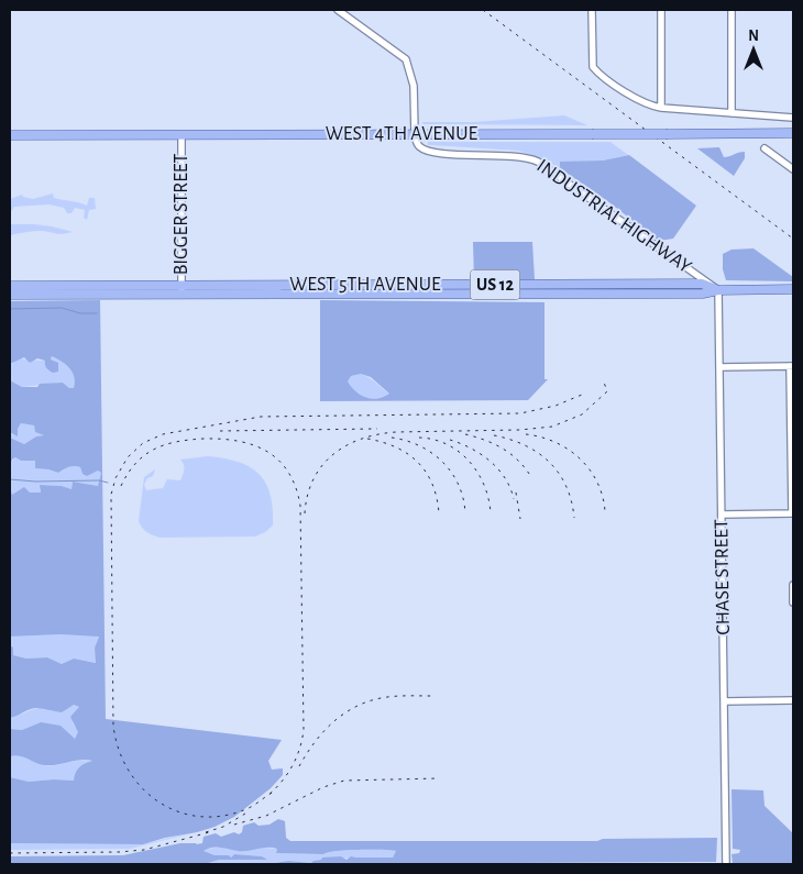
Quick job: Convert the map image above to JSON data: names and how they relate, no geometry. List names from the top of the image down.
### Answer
{
  "streets": {
    "main road": ["WEST 4TH AVENUE", "WEST 5TH AVENUE", "US 12"],
    "street": ["BIGGER STREET", "INDUSTRIAL HIGHWAY", "CHASE STREET"]
  },
  "crossings": [
    ["WEST 4TH AVENUE", "BIGGER STREET"],
    ["WEST 4TH AVENUE", "INDUSTRIAL HIGHWAY"],
    ["BIGGER STREET", "WEST 5TH AVENUE"],
    ["INDUSTRIAL HIGHWAY", "WEST 5TH AVENUE"],
    ["INDUSTRIAL HIGHWAY", "CHASE STREET"],
    ["WEST 5TH AVENUE", "CHASE STREET"]
  ],
  "north": "top"
}
